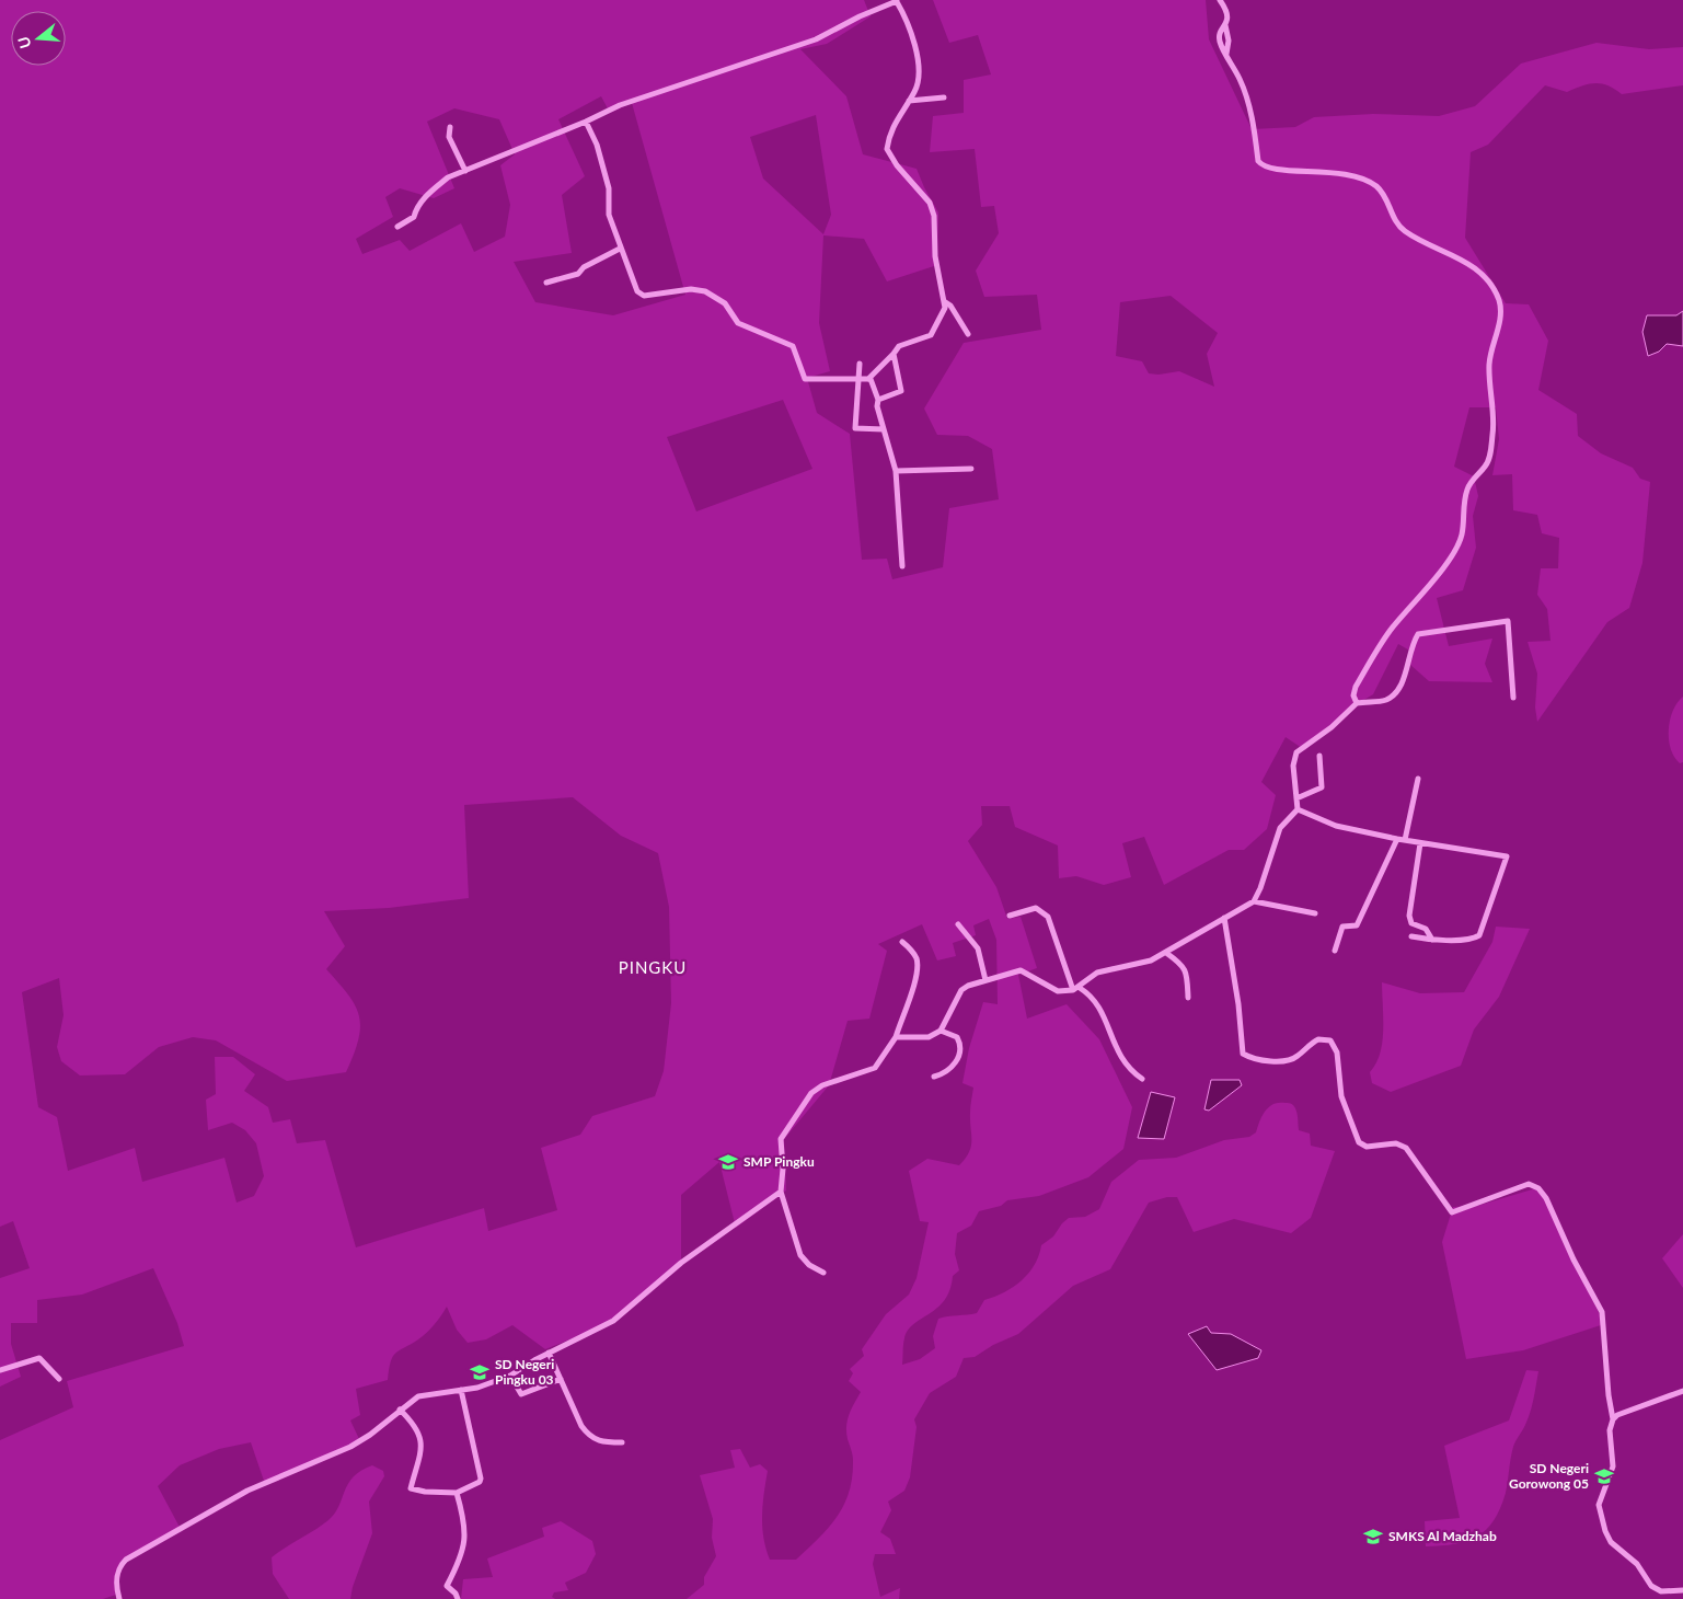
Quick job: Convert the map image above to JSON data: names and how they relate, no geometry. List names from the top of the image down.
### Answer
{
  "districts": ["PINGKU"],
  "places": {
    "school or university": [
      "SMP Pingku",
      "SD Negeri Pingku 03",
      "SD Negeri Gorowong 05",
      "SMKS Al Madzhab"
    ]
  },
  "north": "left"
}
